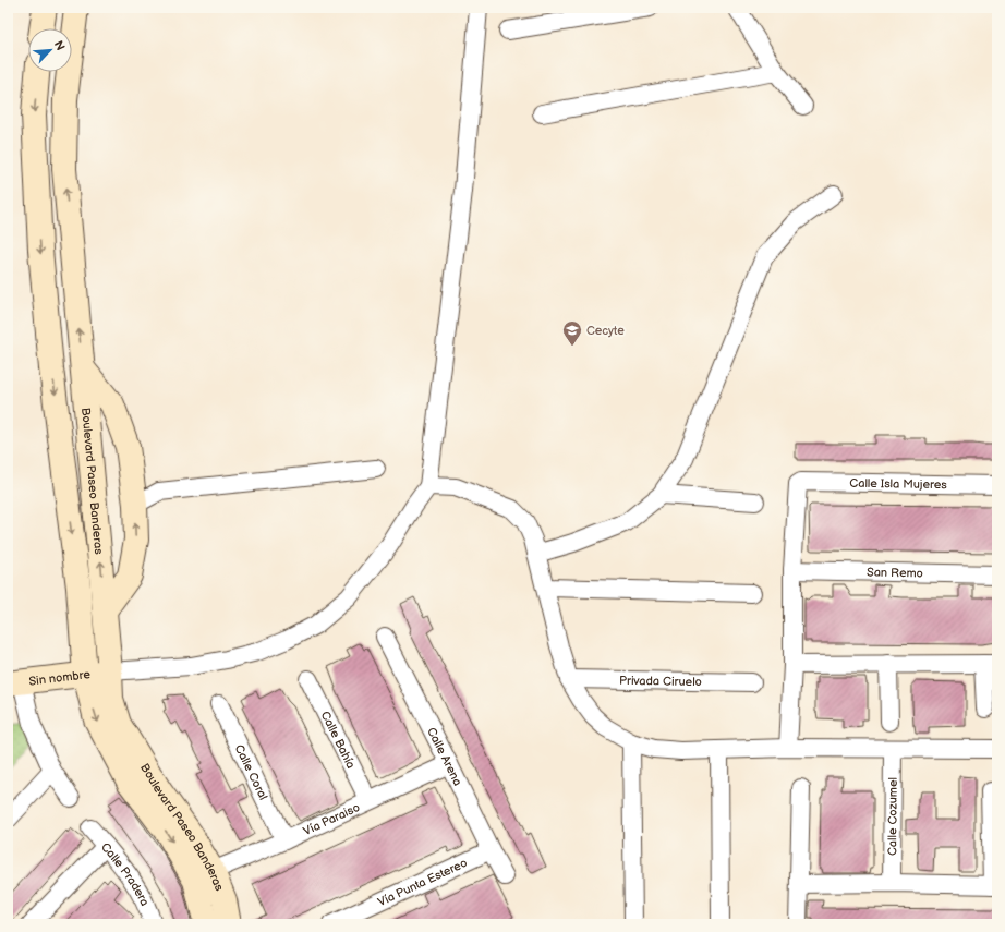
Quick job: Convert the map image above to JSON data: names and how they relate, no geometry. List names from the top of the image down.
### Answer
{
  "streets": {
    "main road": ["Boulevard Paseo Banderas", "Sin nombre"],
    "street": [
      "Calle Isla Mujeres",
      "San Remo",
      "Privada Ciruelo",
      "Calle Bahía",
      "Calle Arena",
      "Calle Coral",
      "Calle Cozumel",
      "Vía Paraiso",
      "Calle Pradera",
      "Vía Punta Estereo"
    ]
  },
  "crossings": [
    ["Boulevard Paseo Banderas", "Sin nombre"],
    ["Boulevard Paseo Banderas", "Vía Paraiso"],
    ["Calle Isla Mujeres", "San Remo"],
    ["Calle Bahía", "Vía Paraiso"],
    ["Calle Arena", "Vía Paraiso"],
    ["Calle Arena", "Vía Punta Estereo"],
    ["Calle Coral", "Vía Paraiso"]
  ],
  "places": {
    "school or university": ["Cecyte"]
  },
  "north": "top right"
}
